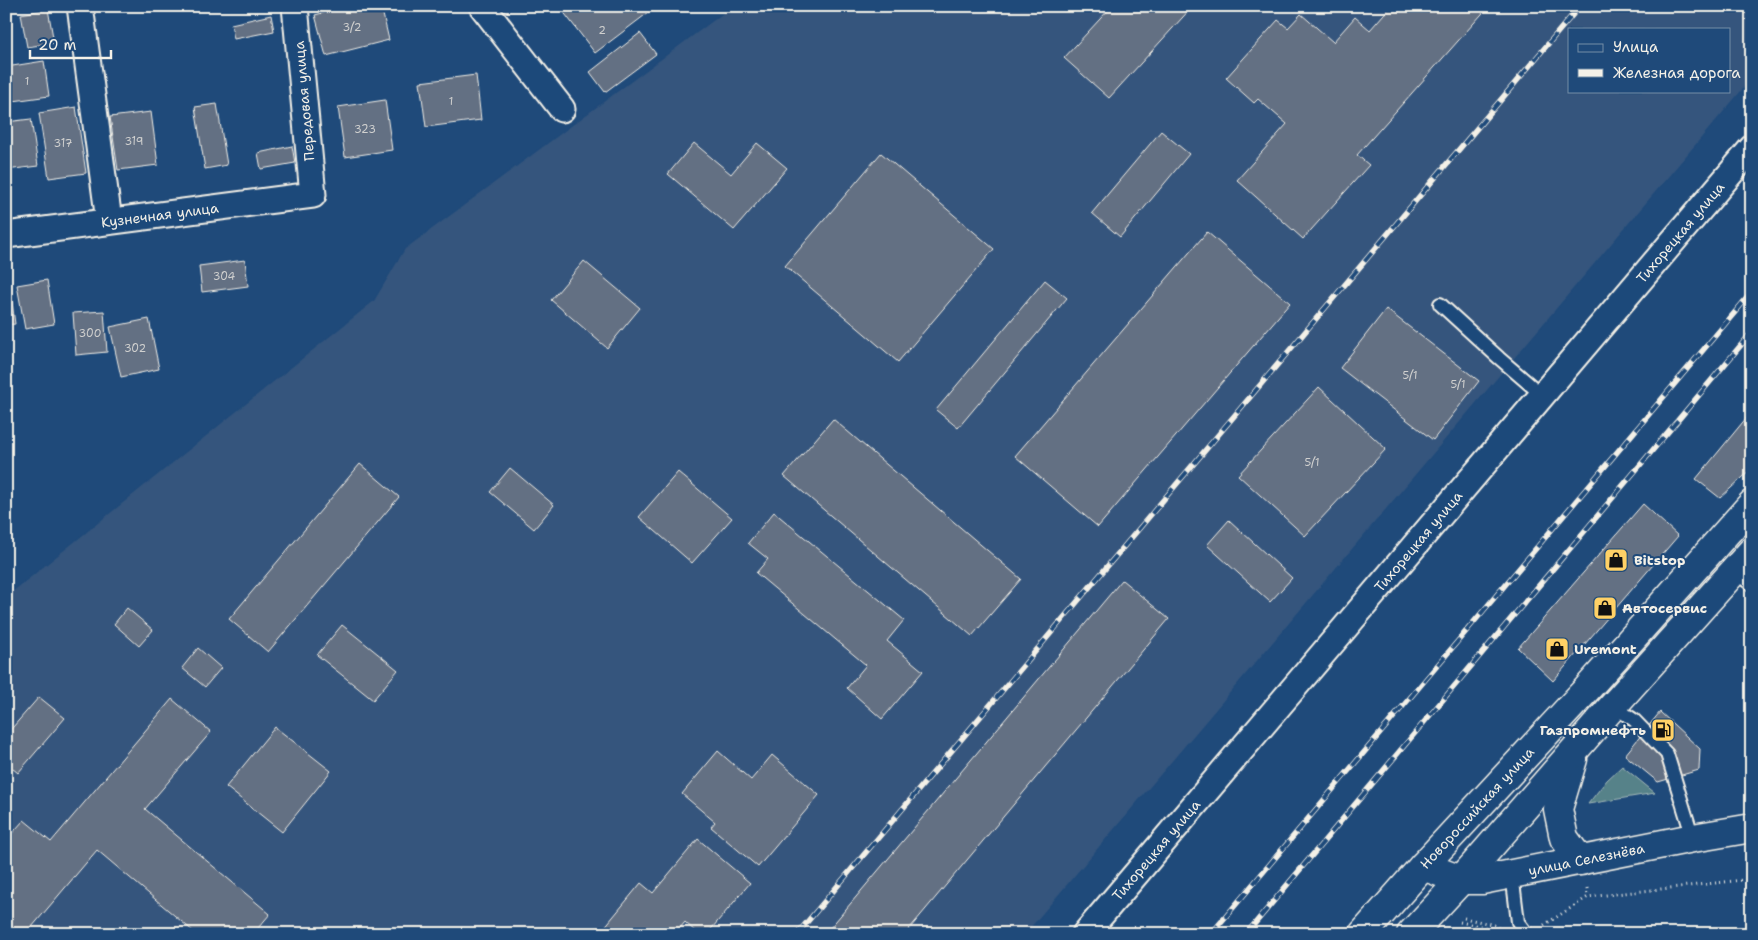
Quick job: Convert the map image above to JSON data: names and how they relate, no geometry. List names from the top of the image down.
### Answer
{
  "streets": {
    "main road": ["Новороссийская улица", "улица Селезнёва"],
    "street": ["Передовая улица", "Кузнечная улица", "Тихорецкая улица"]
  },
  "crossings": [
    ["Передовая улица", "Кузнечная улица"],
    ["Новороссийская улица", "улица Селезнёва"]
  ],
  "places": {
    "shop": ["Bitstop", "Автосервис", "Uremont"],
    "fuel station": ["Газпромнефть"]
  },
  "house_numbers": [
    "3/2",
    "2",
    "1",
    "1",
    "323",
    "319",
    "317",
    "304",
    "300",
    "302",
    "5/1",
    "5/1",
    "5/1"
  ],
  "legend": ["Улица", "Железная дорога"],
  "scale_bar": "20 m"
}
